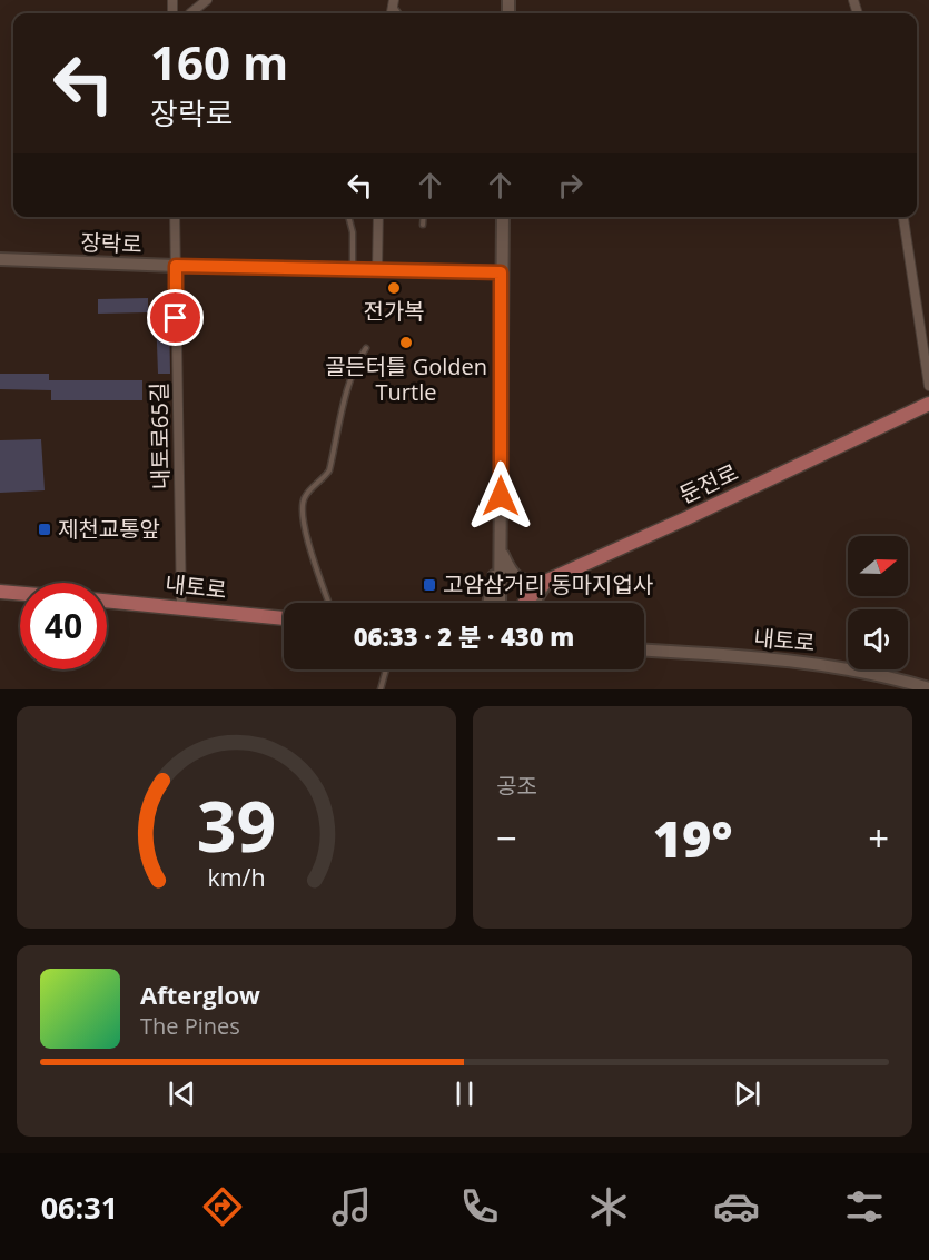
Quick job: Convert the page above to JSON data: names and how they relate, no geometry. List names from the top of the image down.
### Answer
{
  "streets": {
    "main road": ["둔전로", "내토로"],
    "street": ["장락로", "내토로65길"]
  },
  "crossings": [
    ["장락로", "내토로65길"],
    ["내토로65길", "내토로"]
  ],
  "places": {
    "other": ["전가복", "골든터틀 Golden Turtle"],
    "transit": ["제천교통앞", "고암삼거리 동마지업사"]
  },
  "north": "right",
  "page": {
    "turn": ["160 m", "장락로"],
    "limit": "40",
    "trip": "06:33 · 2 분 · 430 m",
    "tile": "공조",
    "heat": ["−", "19°", "+"],
    "song": ["Afterglow", "The Pines"],
    "tabs": "06:31",
    "gauge": ["39", "km/h"]
  }
}
